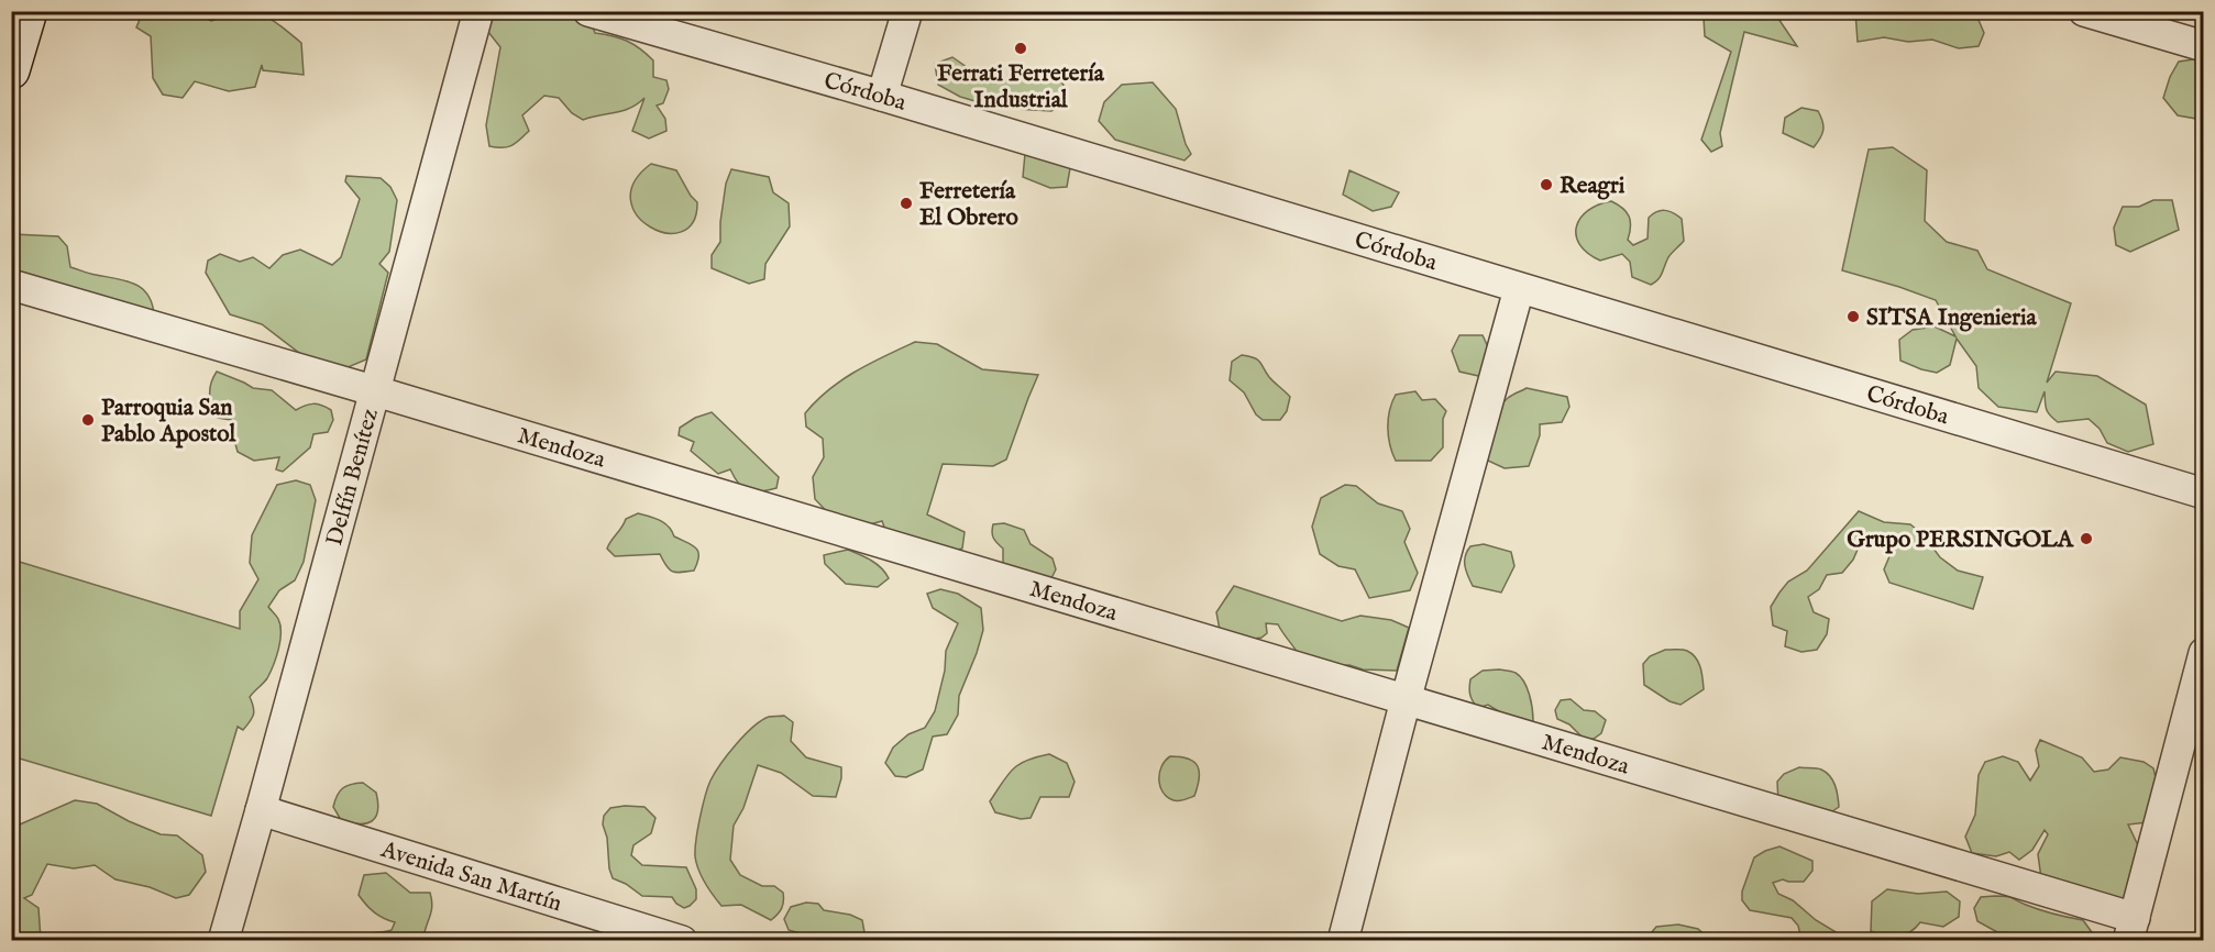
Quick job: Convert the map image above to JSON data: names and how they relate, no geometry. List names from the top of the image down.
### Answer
{
  "streets": {
    "street": [
      "Córdoba",
      "Mendoza",
      "Delfín Benítez",
      "Avenida San Martín"
    ]
  },
  "crossings": [
    ["Mendoza", "Delfín Benítez"],
    ["Delfín Benítez", "Avenida San Martín"]
  ],
  "places": [
    "Ferrati Ferretería Industrial",
    "Reagri",
    "Ferretería El Obrero",
    "SITSA Ingenieria",
    "Parroquia San Pablo Apostol",
    "Grupo PERSINGOLA"
  ]
}
